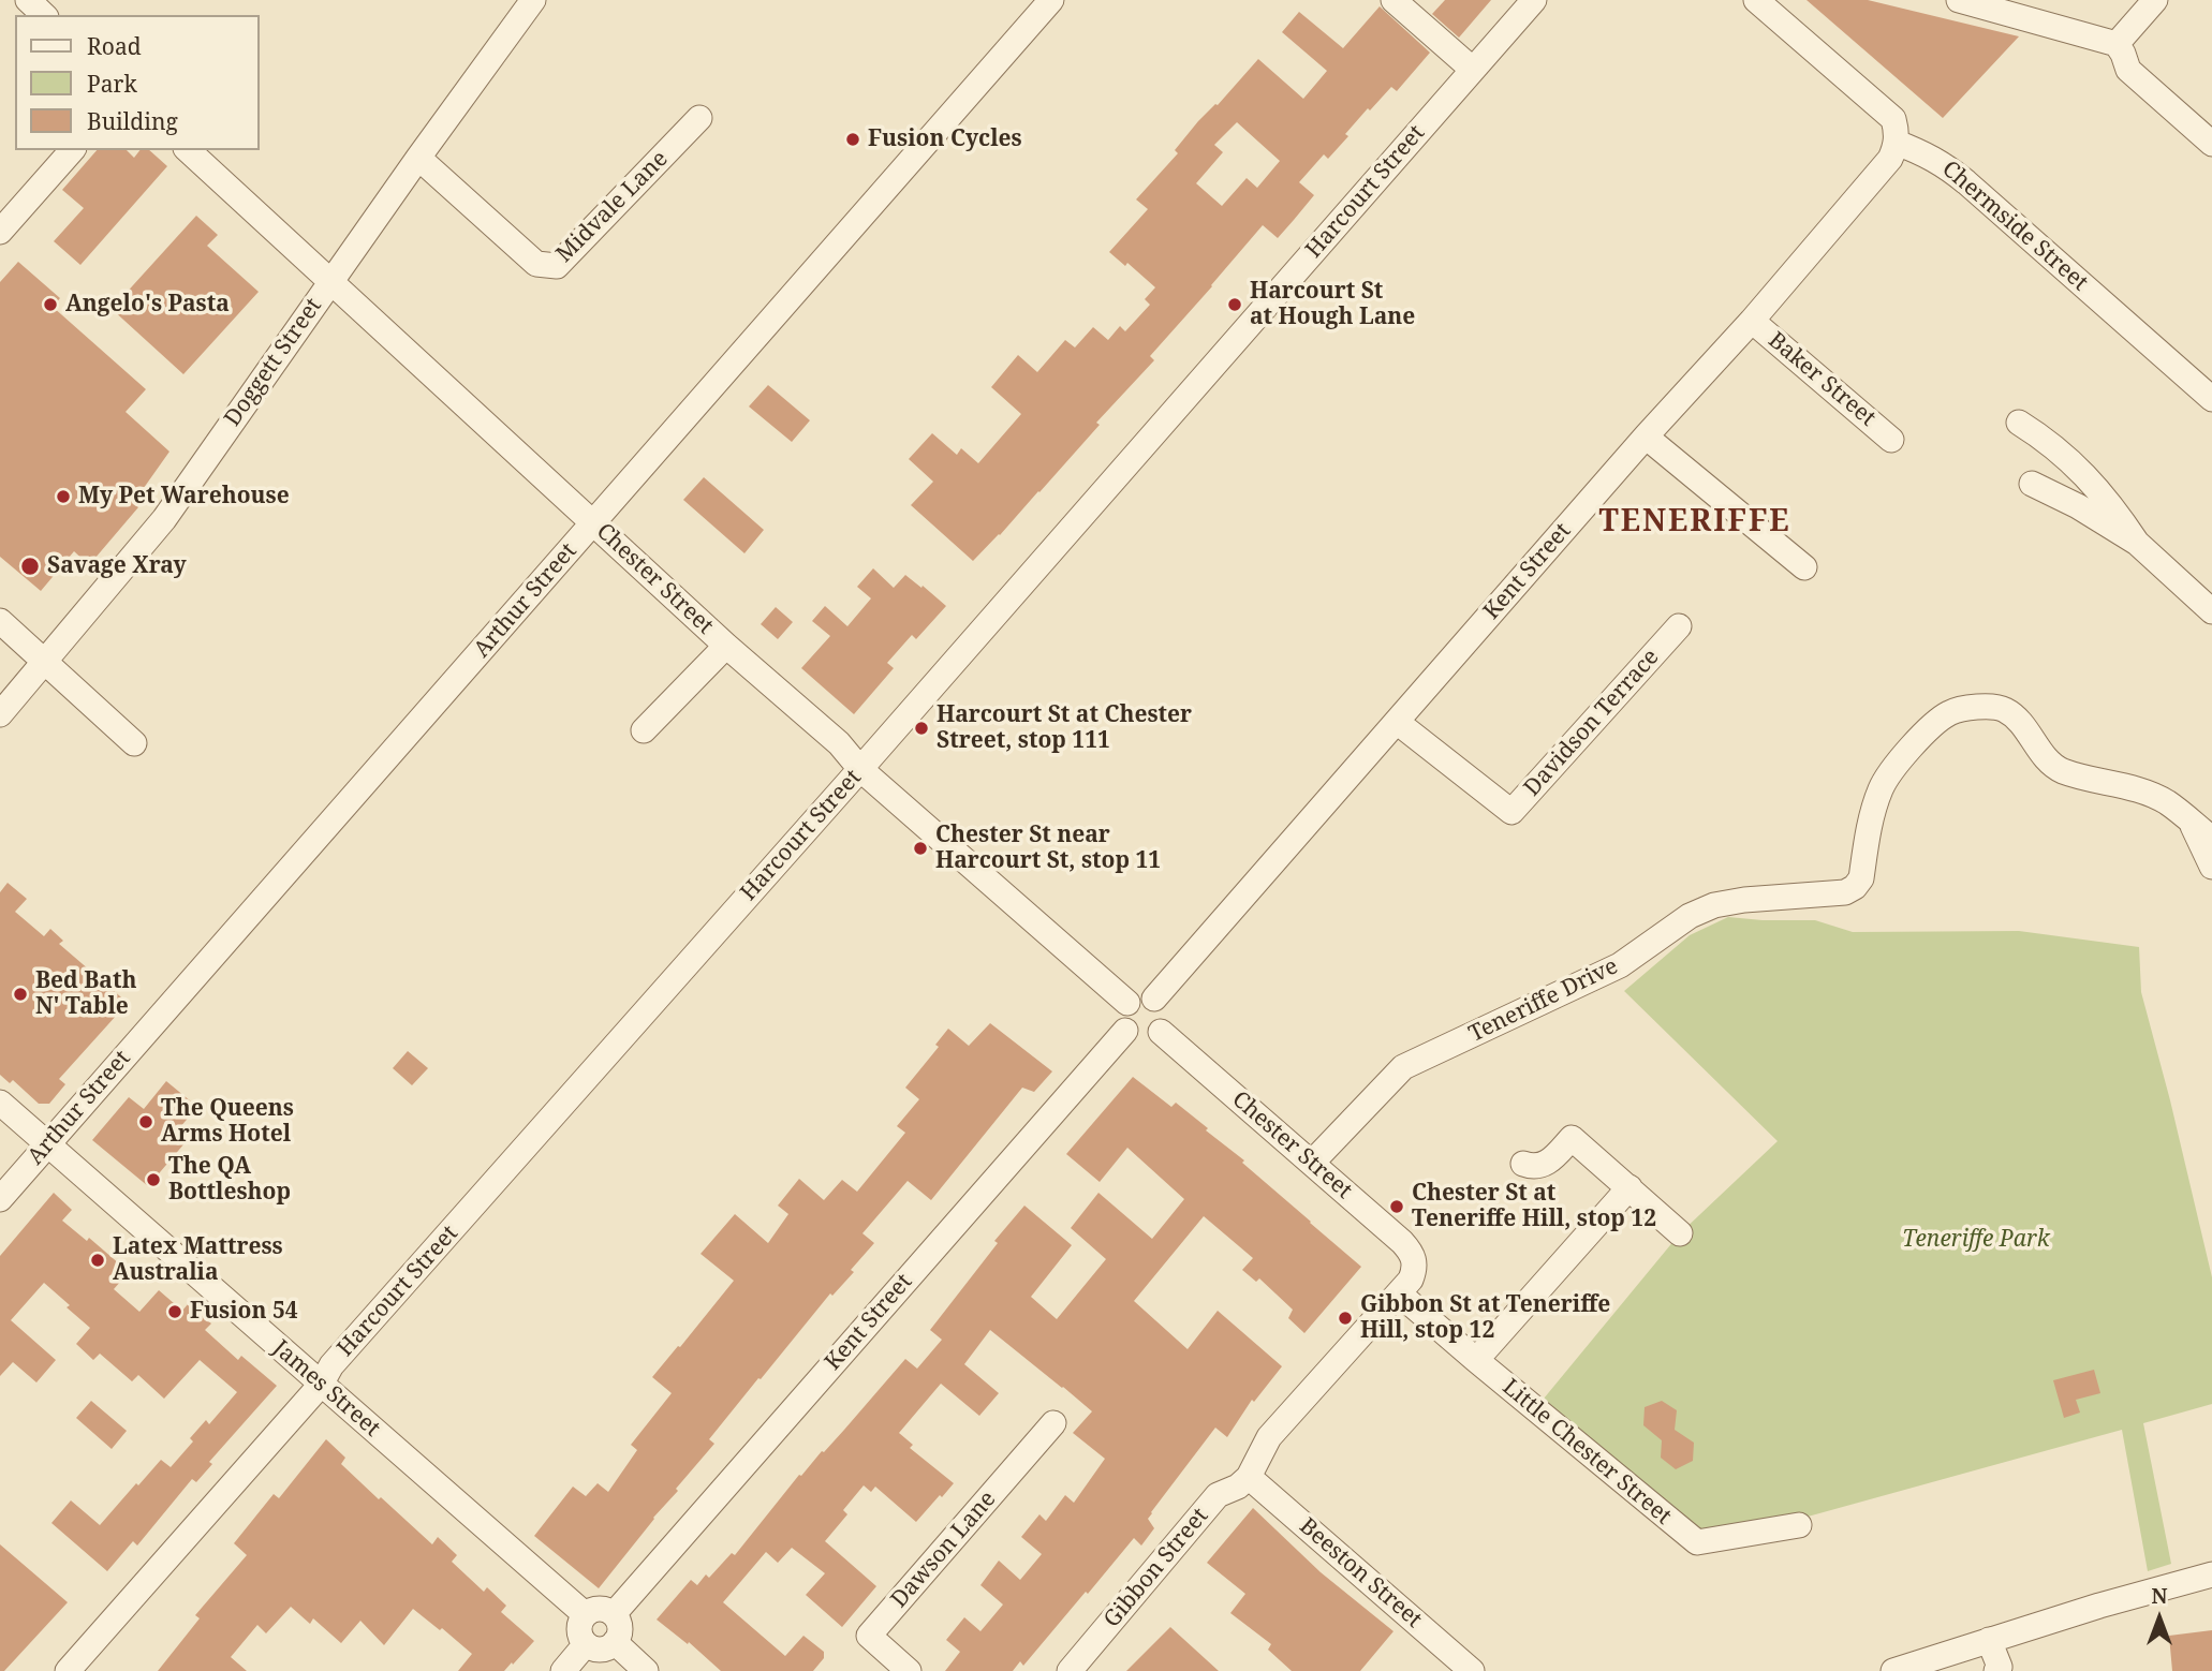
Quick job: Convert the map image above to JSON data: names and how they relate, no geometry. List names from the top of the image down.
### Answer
{
  "streets": {
    "street": [
      "Harcourt Street",
      "Midvale Lane",
      "Chermside Street",
      "Doggett Street",
      "Baker Street",
      "Kent Street",
      "Chester Street",
      "Arthur Street",
      "Davidson Terrace",
      "Teneriffe Drive",
      "James Street",
      "Little Chester Street",
      "Dawson Lane",
      "Gibbon Street",
      "Beeston Street"
    ]
  },
  "crossings": [
    ["Harcourt Street", "Chester Street"],
    ["Harcourt Street", "James Street"],
    ["Midvale Lane", "Doggett Street"],
    ["Chermside Street", "Kent Street"],
    ["Doggett Street", "Chester Street"],
    ["Baker Street", "Kent Street"],
    ["Kent Street", "Chester Street"],
    ["Kent Street", "Davidson Terrace"],
    ["Kent Street", "James Street"],
    ["Chester Street", "Arthur Street"],
    ["Chester Street", "Teneriffe Drive"],
    ["Chester Street", "Little Chester Street"],
    ["Arthur Street", "James Street"],
    ["Gibbon Street", "Beeston Street"]
  ],
  "districts": ["TENERIFFE"],
  "parks": ["Teneriffe Park"],
  "places": [
    "Fusion Cycles",
    "Angelo's Pasta",
    "Harcourt St at Hough Lane",
    "My Pet Warehouse",
    "Savage Xray",
    "Harcourt St at Chester Street, stop 111",
    "Chester St near Harcourt St, stop 11",
    "Bed Bath N' Table",
    "The Queens Arms Hotel",
    "The QA Bottleshop",
    "Chester St at Teneriffe Hill, stop 12",
    "Latex Mattress Australia",
    "Fusion 54",
    "Gibbon St at Teneriffe Hill, stop 12"
  ],
  "legend": ["Road", "Park", "Building"],
  "north": "top"
}
